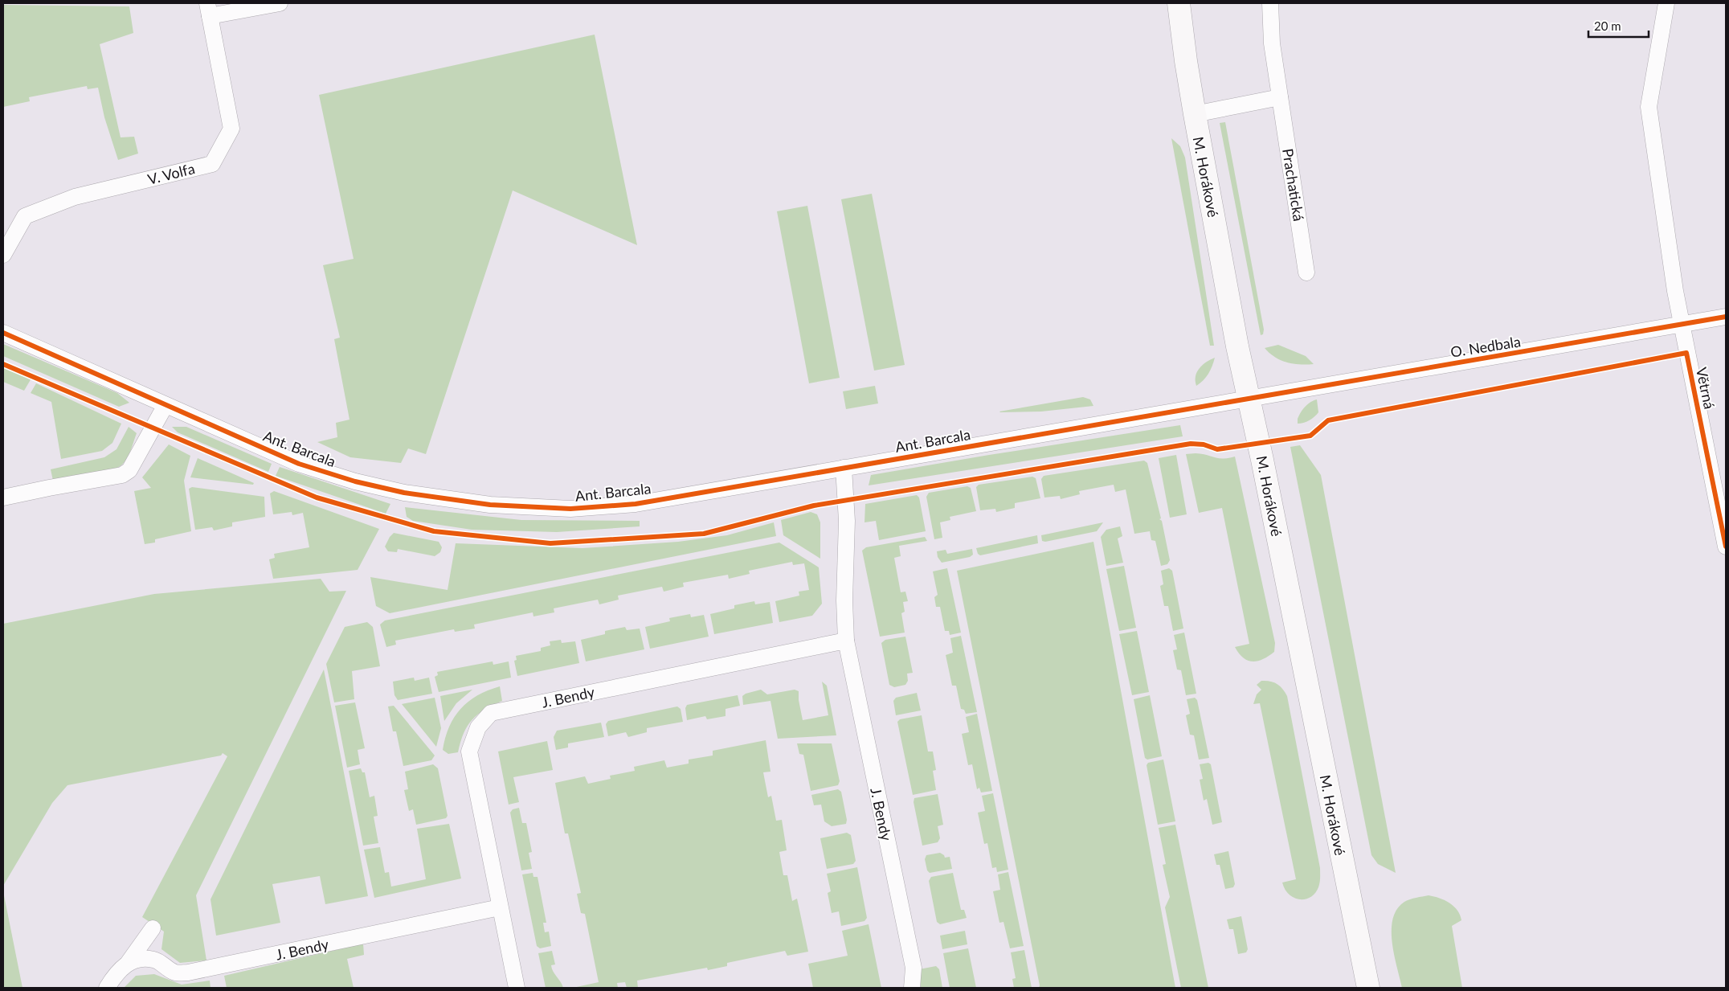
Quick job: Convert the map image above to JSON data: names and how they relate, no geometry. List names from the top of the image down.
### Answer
{
  "streets": {
    "street": [
      "V. Volfa",
      "M. Horákové",
      "Prachatická",
      "O. Nedbala",
      "Větrná",
      "Ant. Barcala",
      "J. Bendy"
    ]
  },
  "crossings": [
    ["M. Horákové", "O. Nedbala"],
    ["M. Horákové", "Ant. Barcala"],
    ["O. Nedbala", "Větrná"],
    ["O. Nedbala", "Ant. Barcala"],
    ["Ant. Barcala", "J. Bendy"]
  ],
  "scale_bar": "20 m"
}
